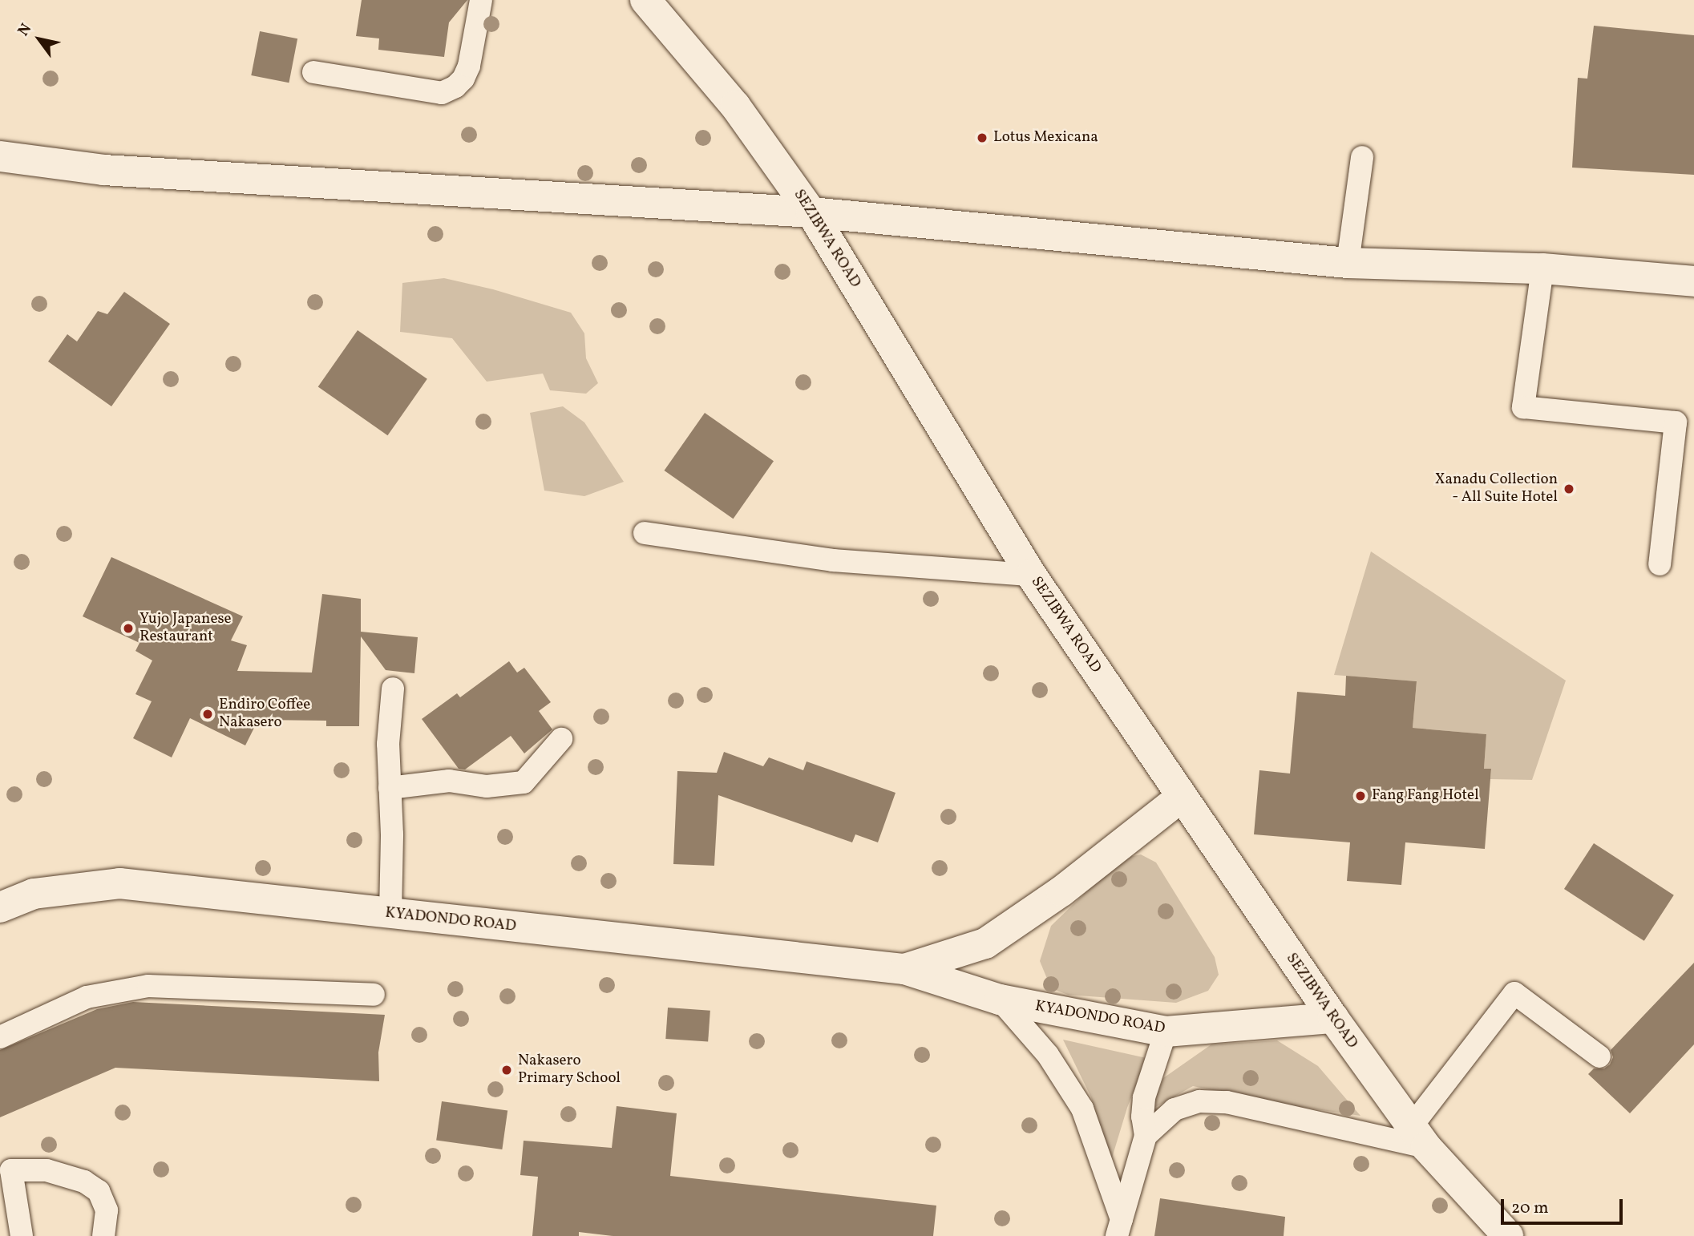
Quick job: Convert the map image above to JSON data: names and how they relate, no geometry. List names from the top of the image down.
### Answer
{
  "streets": {
    "street": ["SEZIBWA ROAD", "KYADONDO ROAD"]
  },
  "crossings": [
    ["SEZIBWA ROAD", "KYADONDO ROAD"]
  ],
  "places": [
    "Lotus Mexicana",
    "Xanadu Collection - All Suite Hotel",
    "Yujo Japanese Restaurant",
    "Endiro Coffee Nakasero",
    "Fang Fang Hotel",
    "Nakasero Primary School"
  ],
  "scale_bar": "20 m",
  "north": "top left"
}
